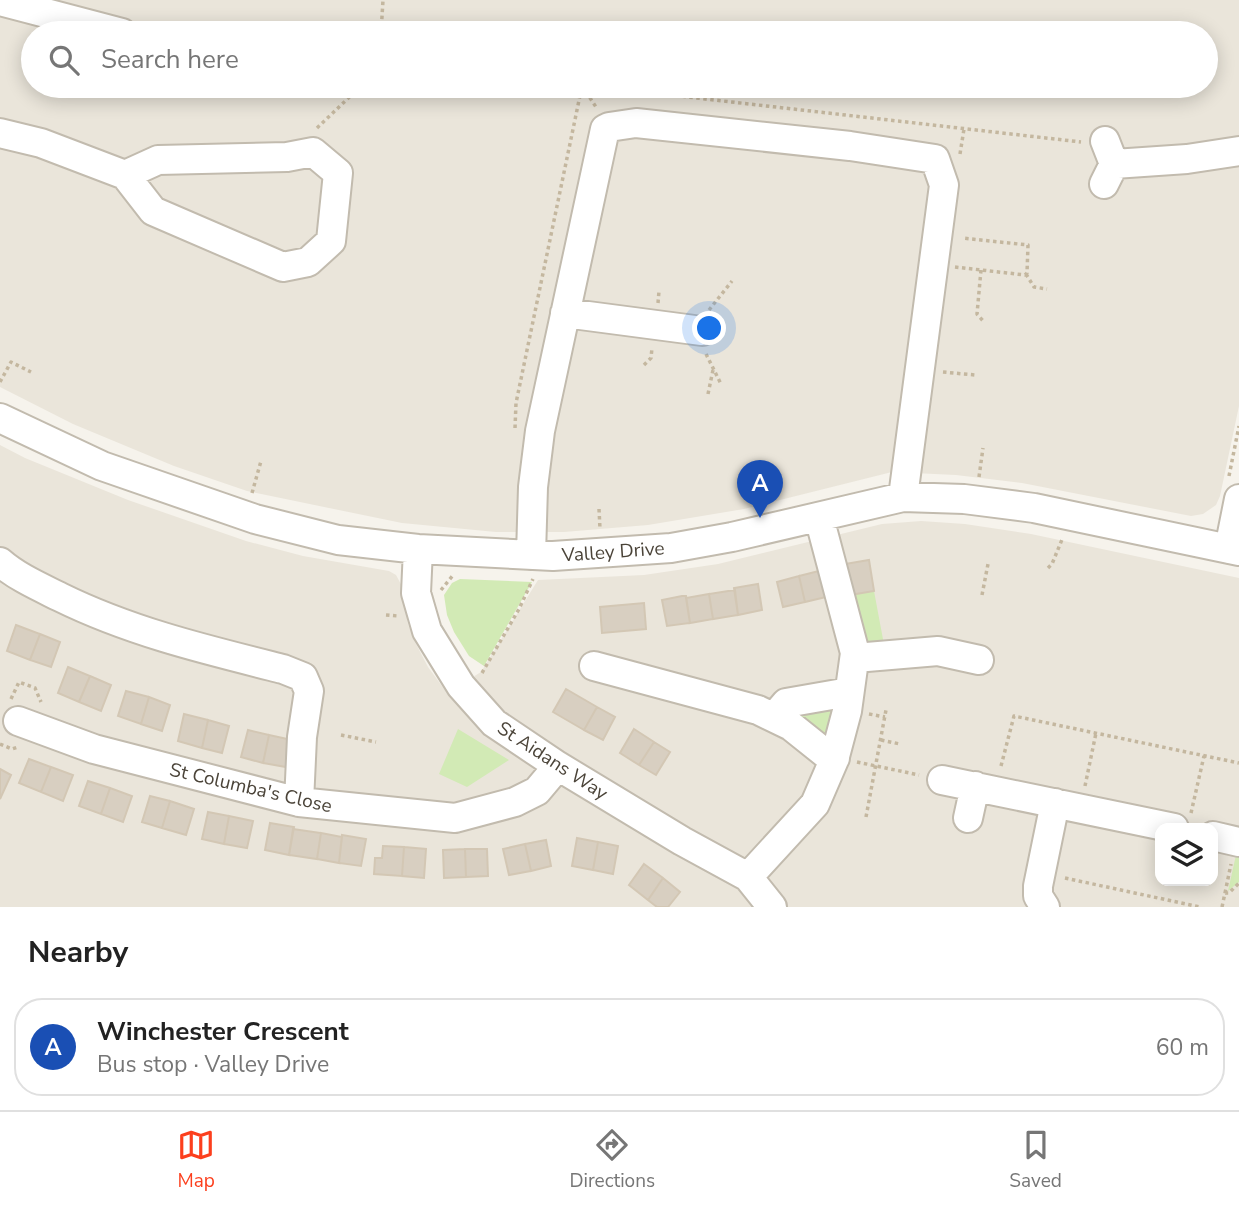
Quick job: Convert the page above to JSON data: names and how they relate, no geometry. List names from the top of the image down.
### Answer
{
  "streets": {
    "street": ["Valley Drive", "St Aidans Way", "St Columba's Close"]
  },
  "crossings": [
    ["Valley Drive", "St Aidans Way"],
    ["St Aidans Way", "St Columba's Close"]
  ],
  "page": {
    "search": "Search here",
    "pins": "A",
    "heading": "Nearby",
    "list": [
      {
        "mark": "A",
        "name": "Winchester Crescent",
        "note": "Bus stop · Valley Drive",
        "value": "60 m"
      }
    ],
    "nav": ["Map", "Directions", "Saved"]
  }
}
